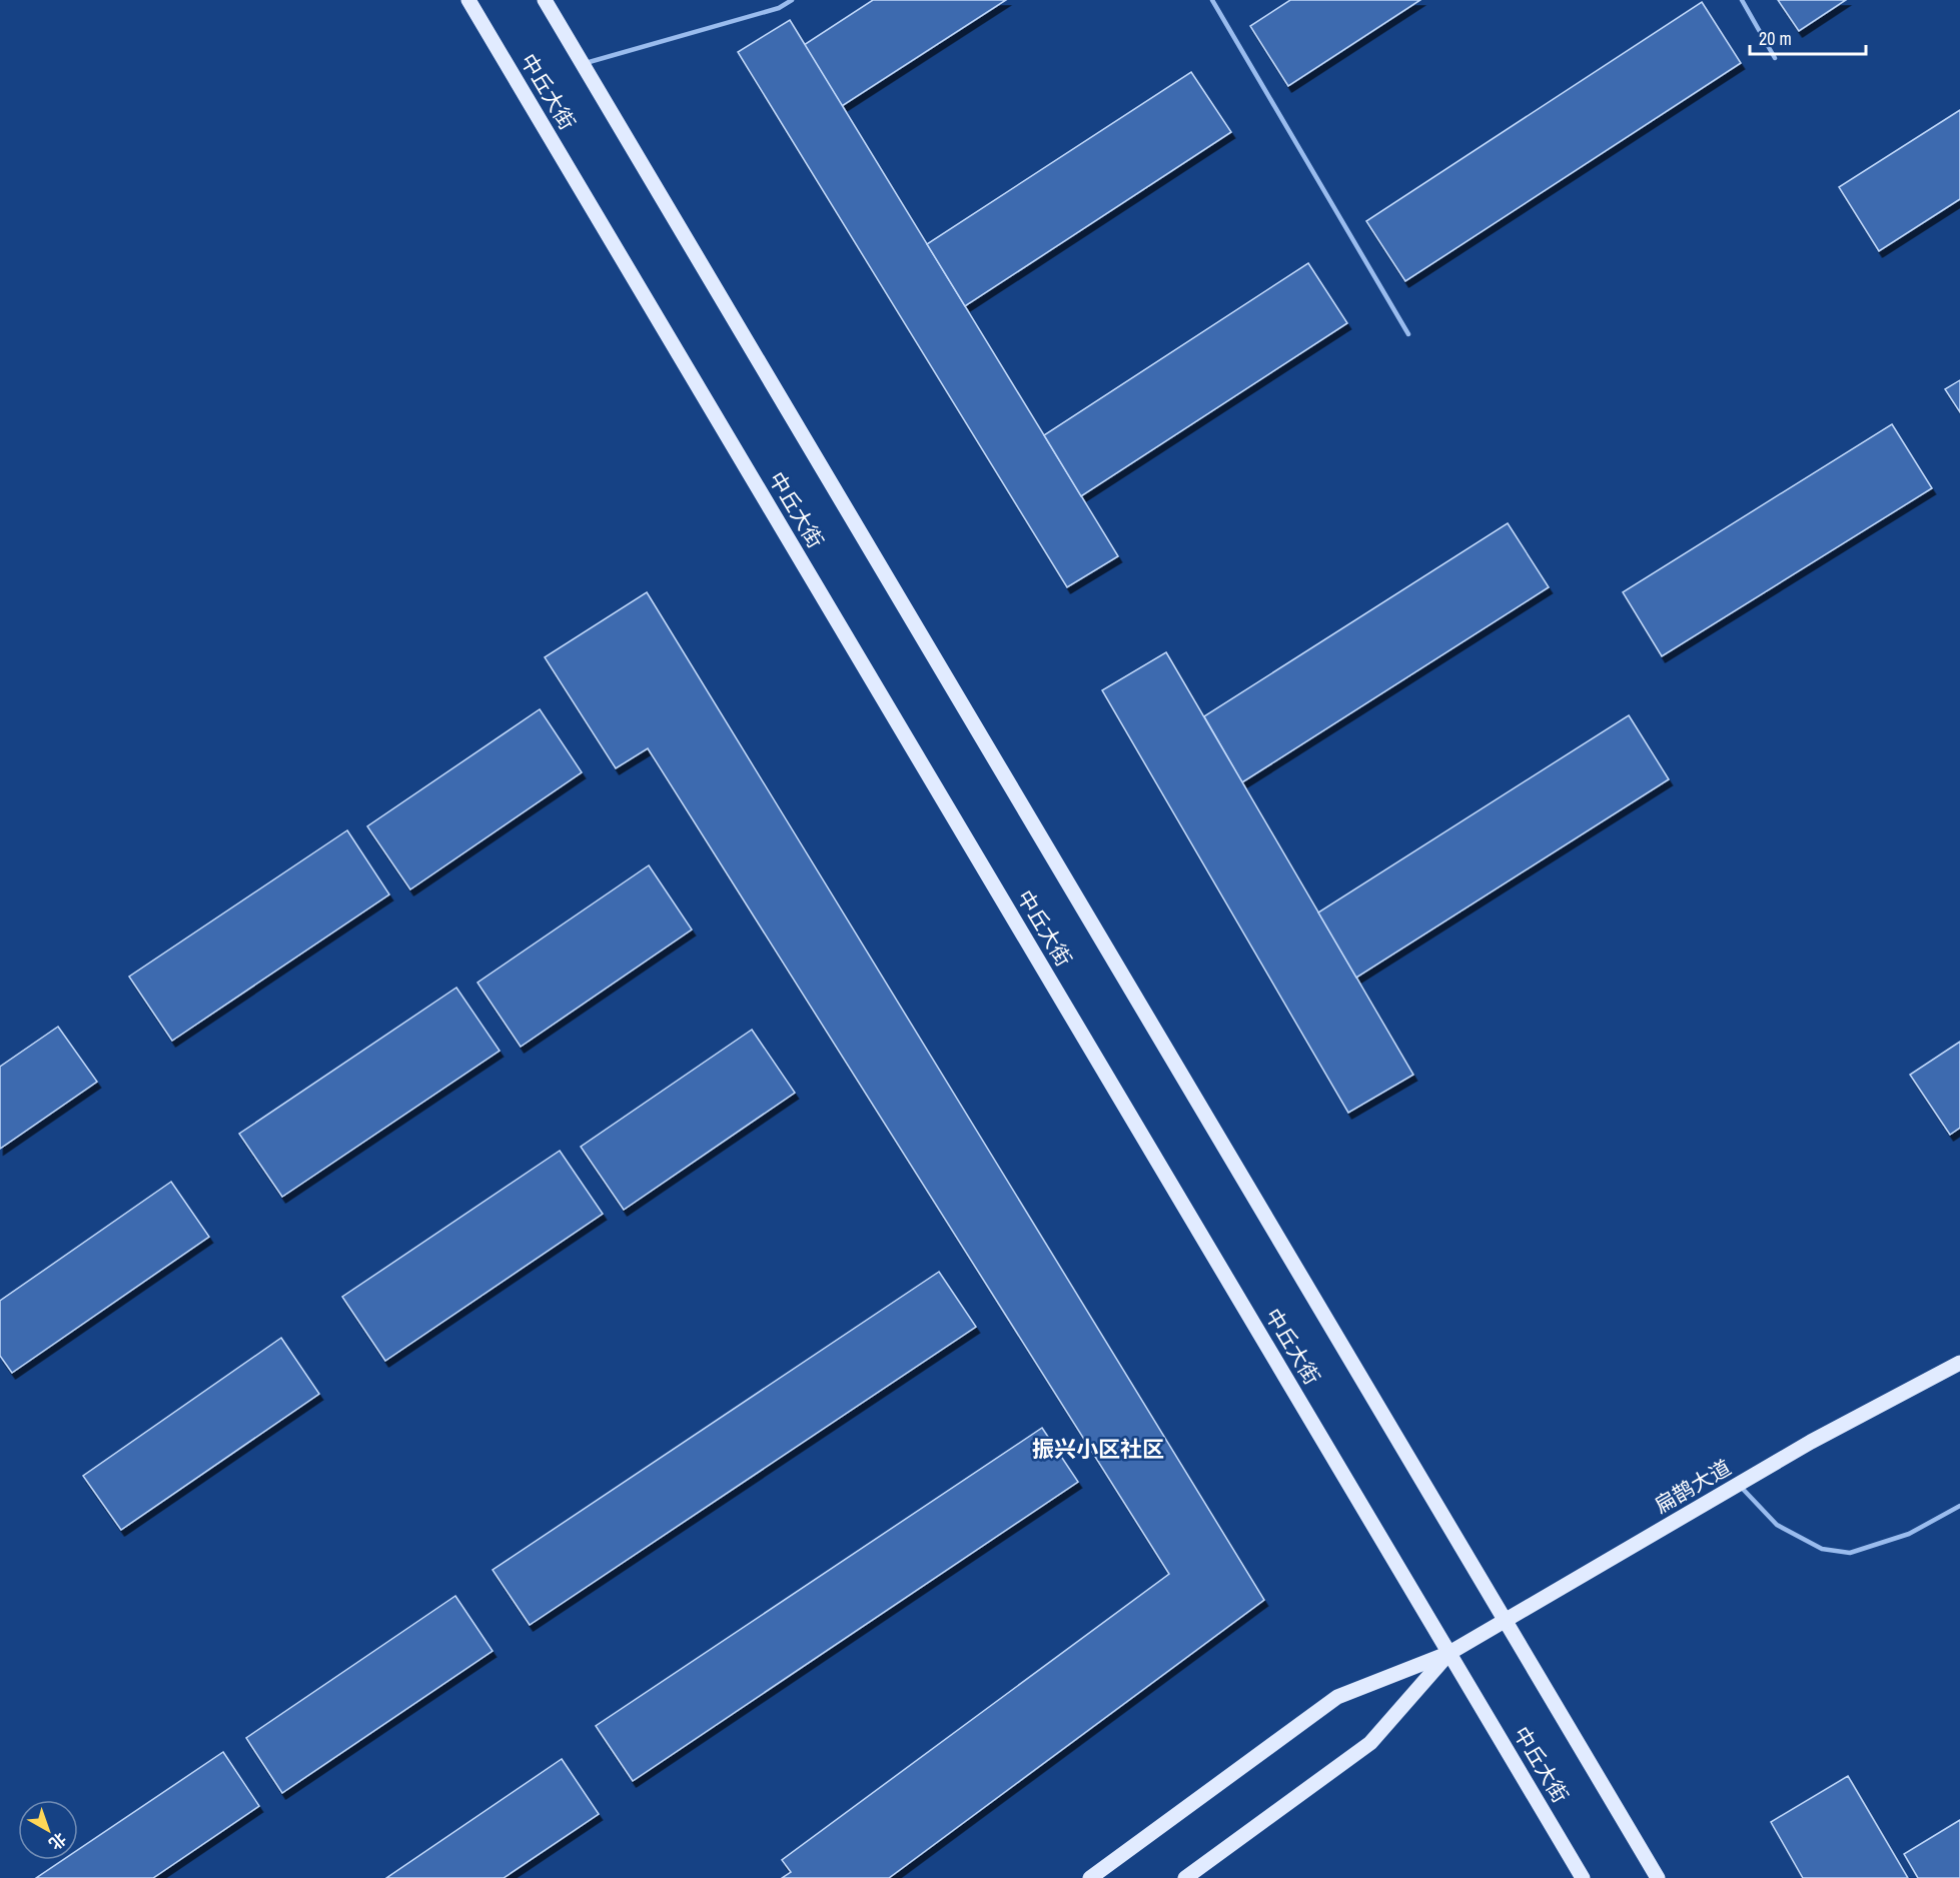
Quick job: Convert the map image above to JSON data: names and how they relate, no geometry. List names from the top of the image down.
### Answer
{
  "streets": {
    "main road": ["中丘大街", "扁鹊大道"]
  },
  "crossings": [
    ["中丘大街", "扁鹊大道"]
  ],
  "districts": ["振兴小区社区"],
  "scale_bar": "20 m",
  "north": "bottom right"
}
